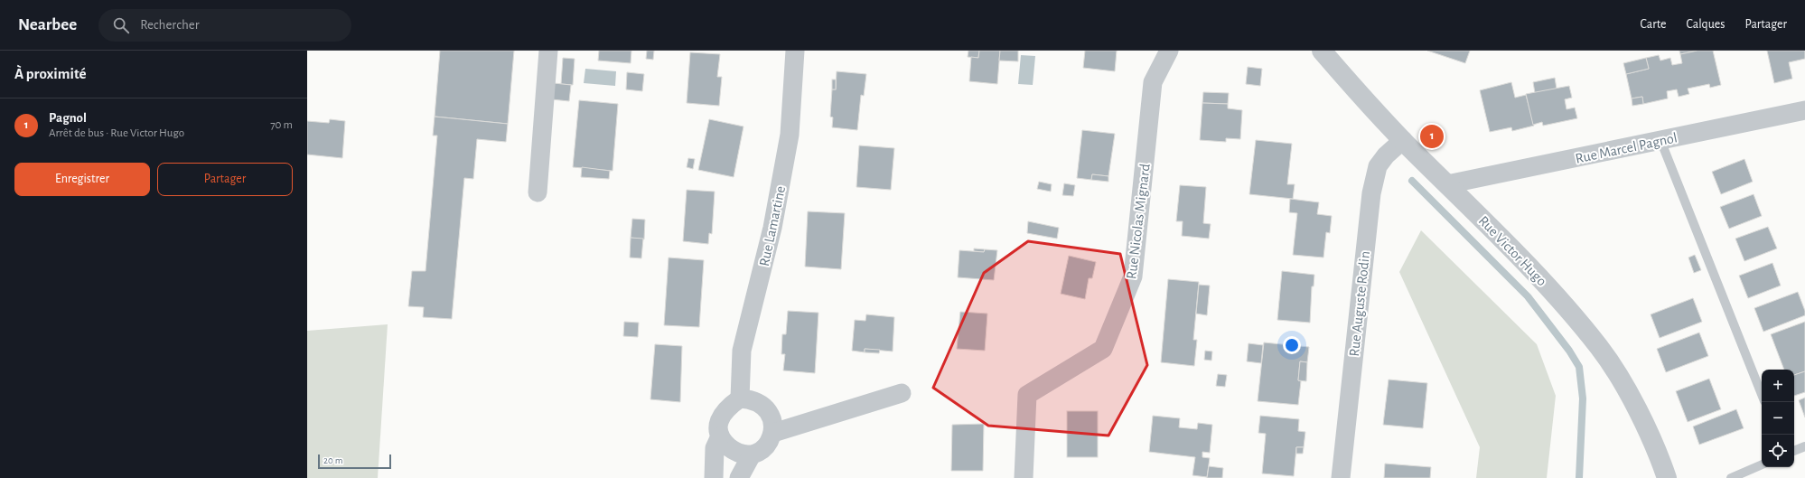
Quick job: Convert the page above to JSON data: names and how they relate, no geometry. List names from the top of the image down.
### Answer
{
  "streets": {
    "street": [
      "Rue Marcel Pagnol",
      "Rue Nicolas Mignard",
      "Rue Lamartine",
      "Rue Victor Hugo",
      "Rue Auguste Rodin"
    ]
  },
  "crossings": [
    ["Rue Marcel Pagnol", "Rue Victor Hugo"],
    ["Rue Victor Hugo", "Rue Auguste Rodin"]
  ],
  "scale_bar": "20 m",
  "page": {
    "header": "Nearbee",
    "search": "Rechercher",
    "nav": ["Carte", "Calques", "Partager"],
    "heading": "À proximité",
    "list": [
      {
        "mark": "1",
        "name": "Pagnol",
        "note": "Arrêt de bus · Rue Victor Hugo",
        "value": "70 m"
      }
    ],
    "pins": "1",
    "buttons": ["Enregistrer", "Partager"],
    "map_buttons": ["+", "−"],
    "scale": "20 m"
  }
}
